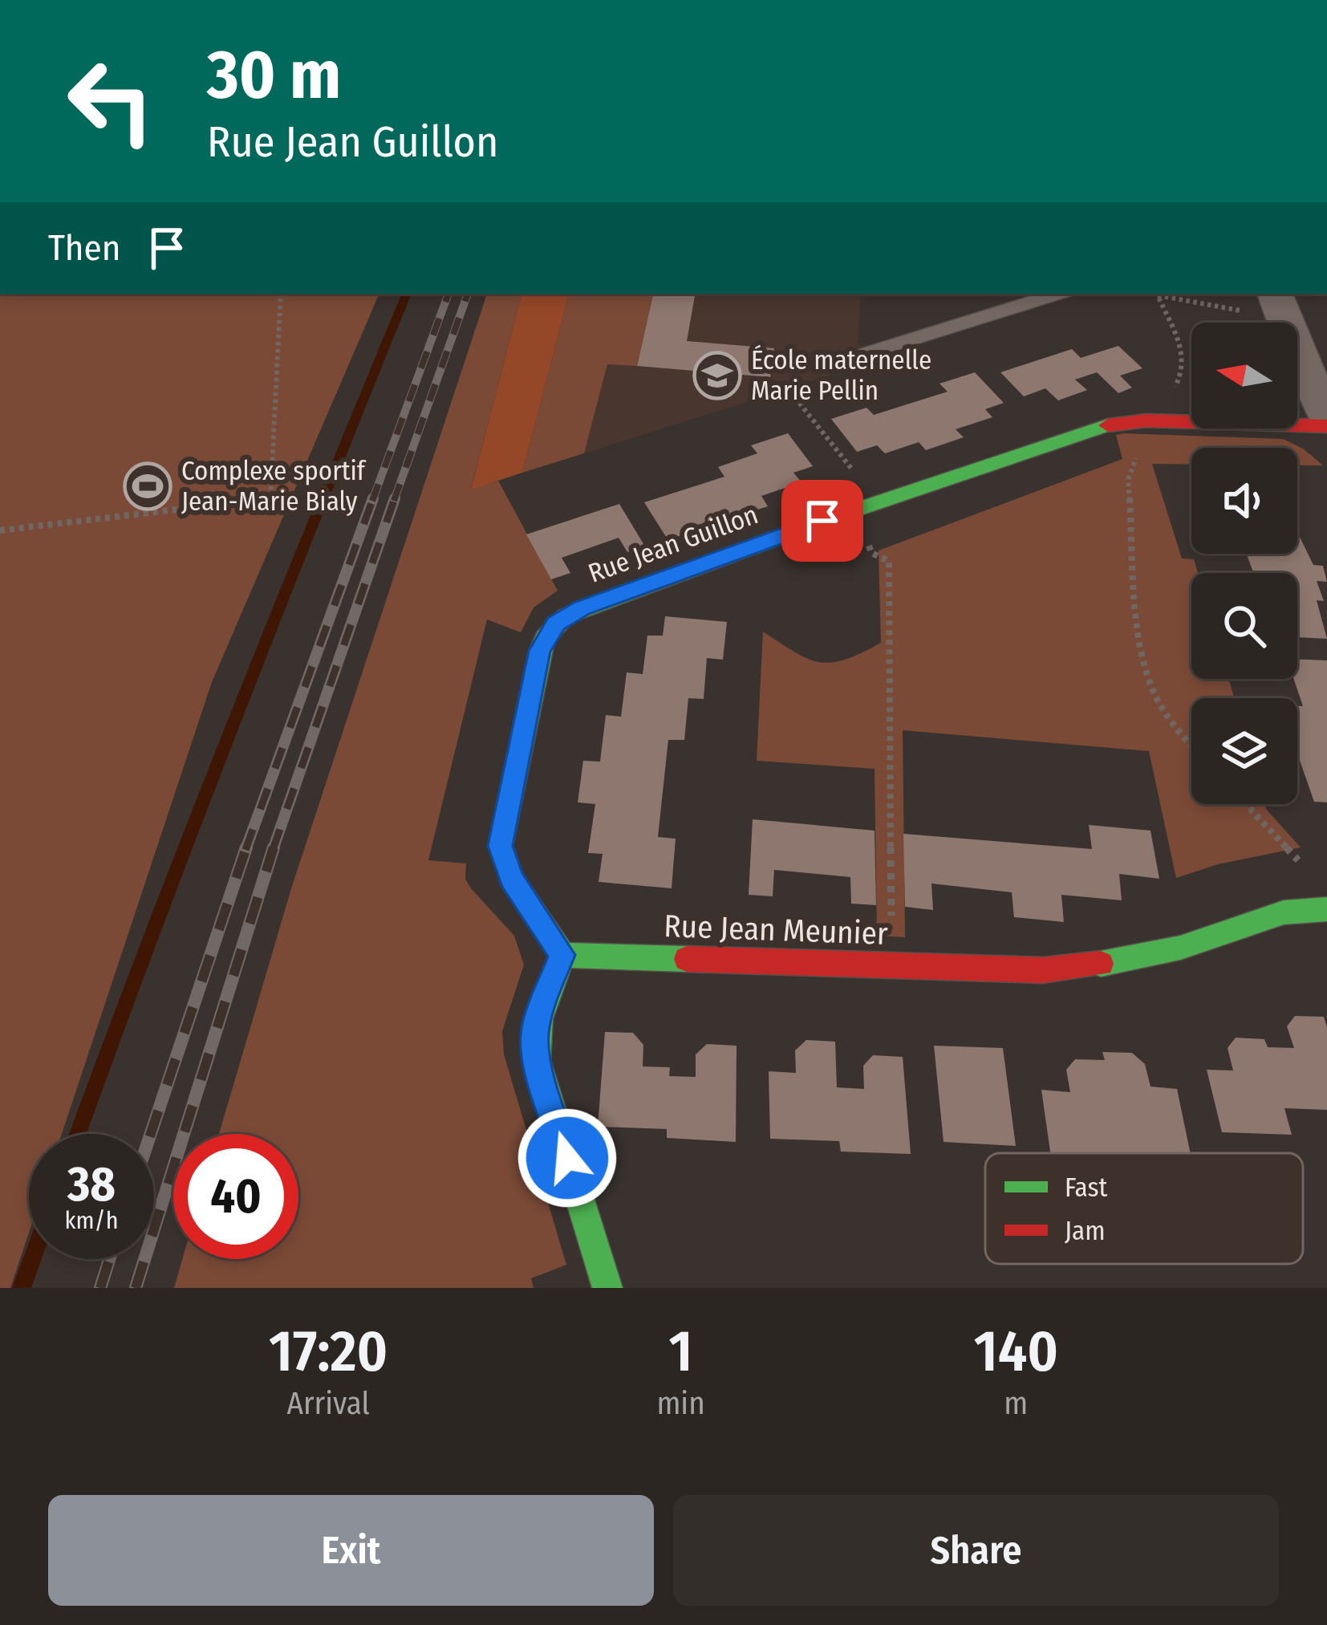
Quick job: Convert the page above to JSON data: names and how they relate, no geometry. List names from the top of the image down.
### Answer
{
  "streets": {
    "street": ["Rue Jean Guillon", "Rue Jean Meunier"]
  },
  "crossings": [
    ["Rue Jean Guillon", "Rue Jean Meunier"]
  ],
  "places": {
    "school or university": ["École maternelle Marie Pellin"],
    "sports": ["Complexe sportif Jean-Marie Bialy"]
  },
  "legend": ["Fast", "Jam"],
  "north": "left",
  "page": {
    "turn": ["30 m", "Rue Jean Guillon"],
    "then": "Then",
    "speed": "38 km/h",
    "limit": "40",
    "eta": [
      "17:20",
      "Arrival",
      "1",
      "min",
      "140",
      "m"
    ],
    "buttons": ["Exit", "Share"]
  }
}
